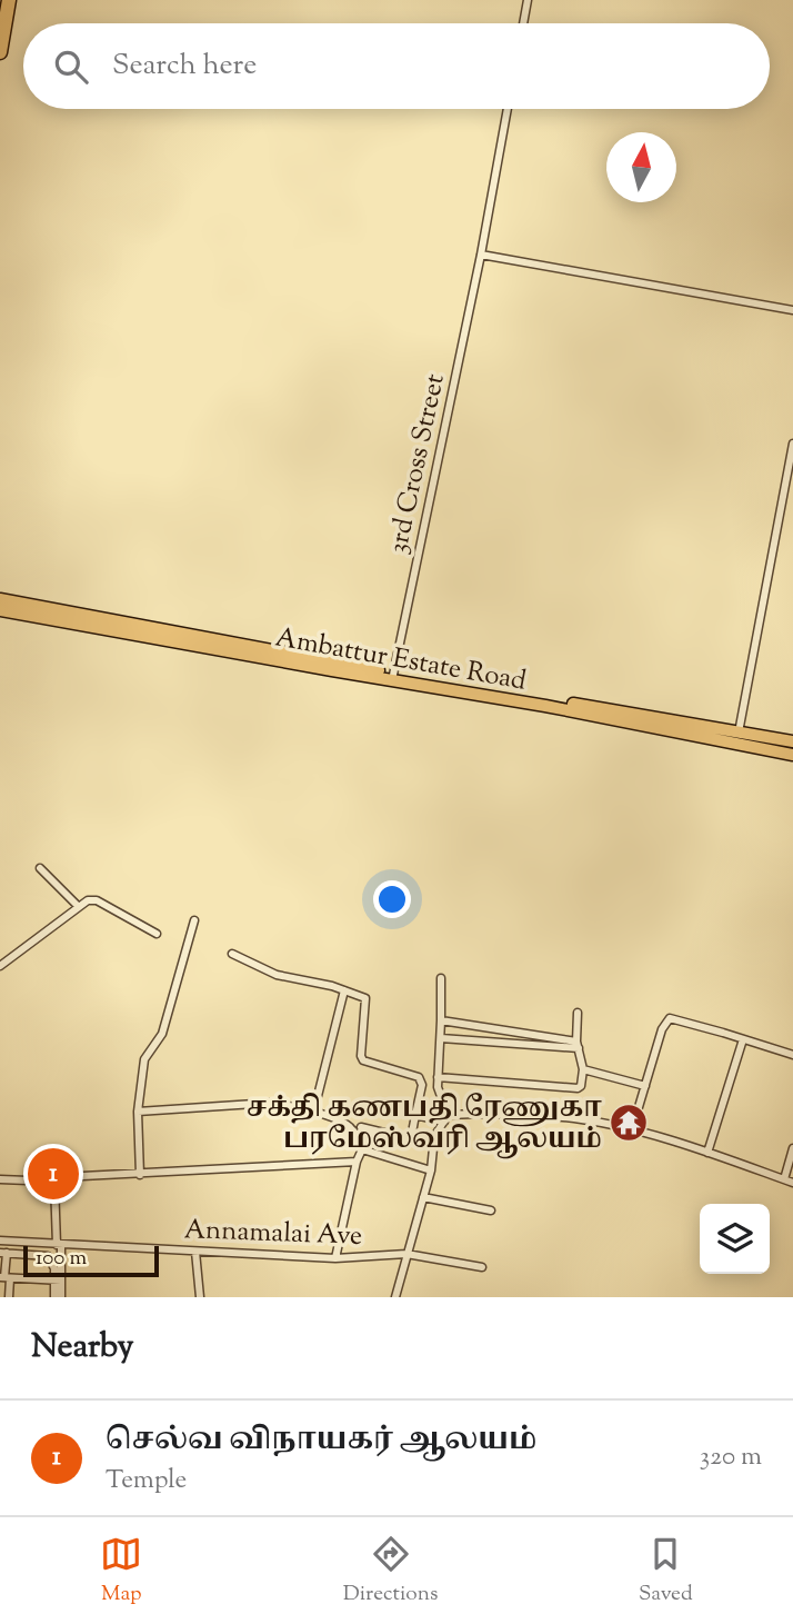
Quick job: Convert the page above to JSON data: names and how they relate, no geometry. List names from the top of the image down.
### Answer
{
  "streets": {
    "main road": ["Ambattur Estate Road"],
    "street": ["3rd Cross Street", "Annamalai Ave"]
  },
  "crossings": [
    ["3rd Cross Street", "Ambattur Estate Road"]
  ],
  "places": {
    "temple": ["சக்தி கணபதி ரேணுகா பரமேஸ்வரி ஆலயம்"]
  },
  "scale_bar": "100 m",
  "north": "top",
  "page": {
    "search": "Search here",
    "pins": "1",
    "scale": "100 m",
    "heading": "Nearby",
    "list": [
      {
        "mark": "1",
        "name": "செல்வ விநாயகர் ஆலயம்",
        "note": "Temple",
        "value": "320 m"
      }
    ],
    "nav": ["Map", "Directions", "Saved"]
  }
}
